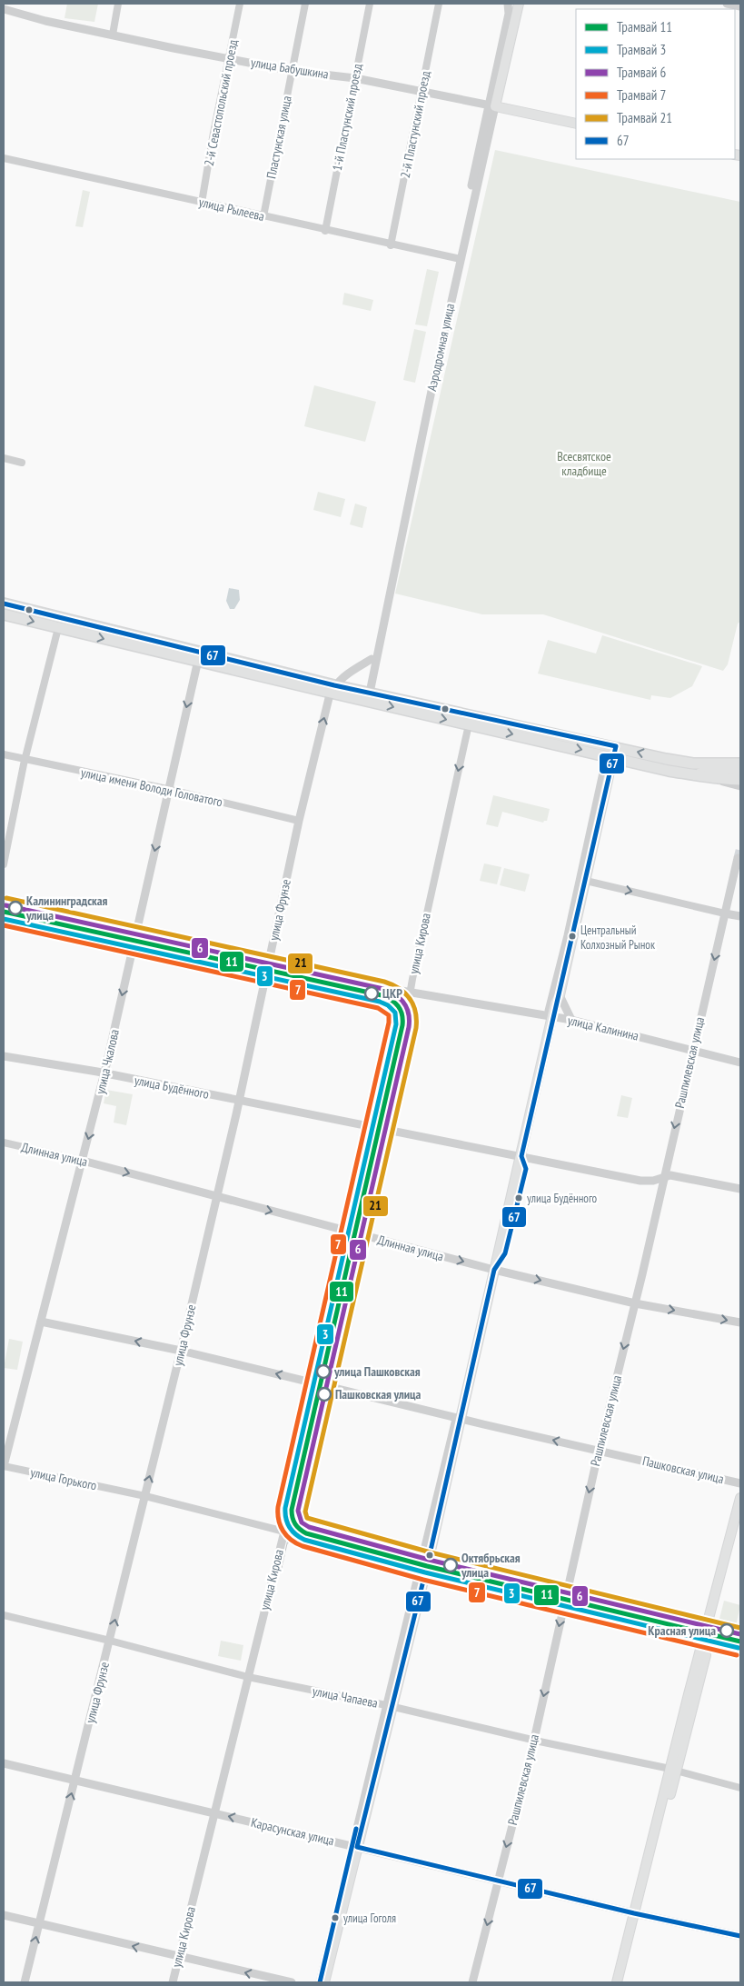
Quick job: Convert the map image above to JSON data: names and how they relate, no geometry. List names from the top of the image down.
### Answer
{
  "streets": {
    "main road": ["улица Бабушкина", "Аэродромная улица"],
    "street": [
      "2-й Севастопольский проезд",
      "1-й Пластунский проезд",
      "2-й Пластунский проезд",
      "Пластунская улица",
      "улица Рылеева",
      "улица имени Володи Головатого",
      "улица Фрунзе",
      "улица Кирова",
      "улица Калинина",
      "улица Чкалова",
      "Рашпилевская улица",
      "улица Будённого",
      "Длинная улица",
      "Пашковская улица",
      "улица Горького",
      "улица Чапаева",
      "Карасунская улица"
    ]
  },
  "crossings": [
    ["улица Бабушкина", "2-й Севастопольский проезд"],
    ["улица Бабушкина", "1-й Пластунский проезд"],
    ["улица Бабушкина", "2-й Пластунский проезд"],
    ["улица Бабушкина", "Пластунская улица"],
    ["улица Бабушкина", "Аэродромная улица"],
    ["2-й Севастопольский проезд", "улица Рылеева"],
    ["1-й Пластунский проезд", "улица Рылеева"],
    ["2-й Пластунский проезд", "улица Рылеева"],
    ["Пластунская улица", "улица Рылеева"],
    ["улица Рылеева", "Аэродромная улица"],
    ["улица имени Володи Головатого", "улица Фрунзе"],
    ["улица имени Володи Головатого", "улица Чкалова"],
    ["улица Фрунзе", "улица Калинина"],
    ["улица Фрунзе", "улица Будённого"],
    ["улица Фрунзе", "Длинная улица"],
    ["улица Фрунзе", "Пашковская улица"],
    ["улица Фрунзе", "улица Горького"],
    ["улица Фрунзе", "улица Чапаева"],
    ["улица Фрунзе", "Карасунская улица"],
    ["улица Кирова", "улица Калинина"],
    ["улица Кирова", "улица Будённого"],
    ["улица Кирова", "Длинная улица"],
    ["улица Кирова", "Пашковская улица"],
    ["улица Кирова", "улица Горького"],
    ["улица Кирова", "улица Чапаева"],
    ["улица Кирова", "Карасунская улица"],
    ["улица Калинина", "улица Чкалова"],
    ["улица Калинина", "Рашпилевская улица"],
    ["улица Чкалова", "улица Будённого"],
    ["улица Чкалова", "Длинная улица"],
    ["улица Чкалова", "Пашковская улица"],
    ["улица Чкалова", "улица Горького"],
    ["Рашпилевская улица", "улица Будённого"],
    ["Рашпилевская улица", "Длинная улица"],
    ["Рашпилевская улица", "Пашковская улица"],
    ["Рашпилевская улица", "улица Горького"],
    ["Рашпилевская улица", "улица Чапаева"],
    ["Рашпилевская улица", "Карасунская улица"]
  ],
  "one_way": [
    "улица Фрунзе",
    "улица Чкалова",
    "Рашпилевская улица",
    "Длинная улица",
    "Пашковская улица"
  ],
  "parks": ["Всесвятское кладбище"],
  "places": [
    "Калининградская улица",
    "Центральный Колхозный Рынок",
    "ЦКР",
    "улица Будённого",
    "улица Пашковская",
    "Пашковская улица",
    "Октябрьская улица",
    "Красная улица",
    "улица Гоголя"
  ],
  "lines": [
    "transit line 67",
    "tram line 21",
    "tram line 6",
    "tram line 11",
    "tram line 3",
    "tram line 7"
  ],
  "legend": [
    "Трамвай 11",
    "Трамвай 3",
    "Трамвай 6",
    "Трамвай 7",
    "Трамвай 21",
    "67"
  ]
}
